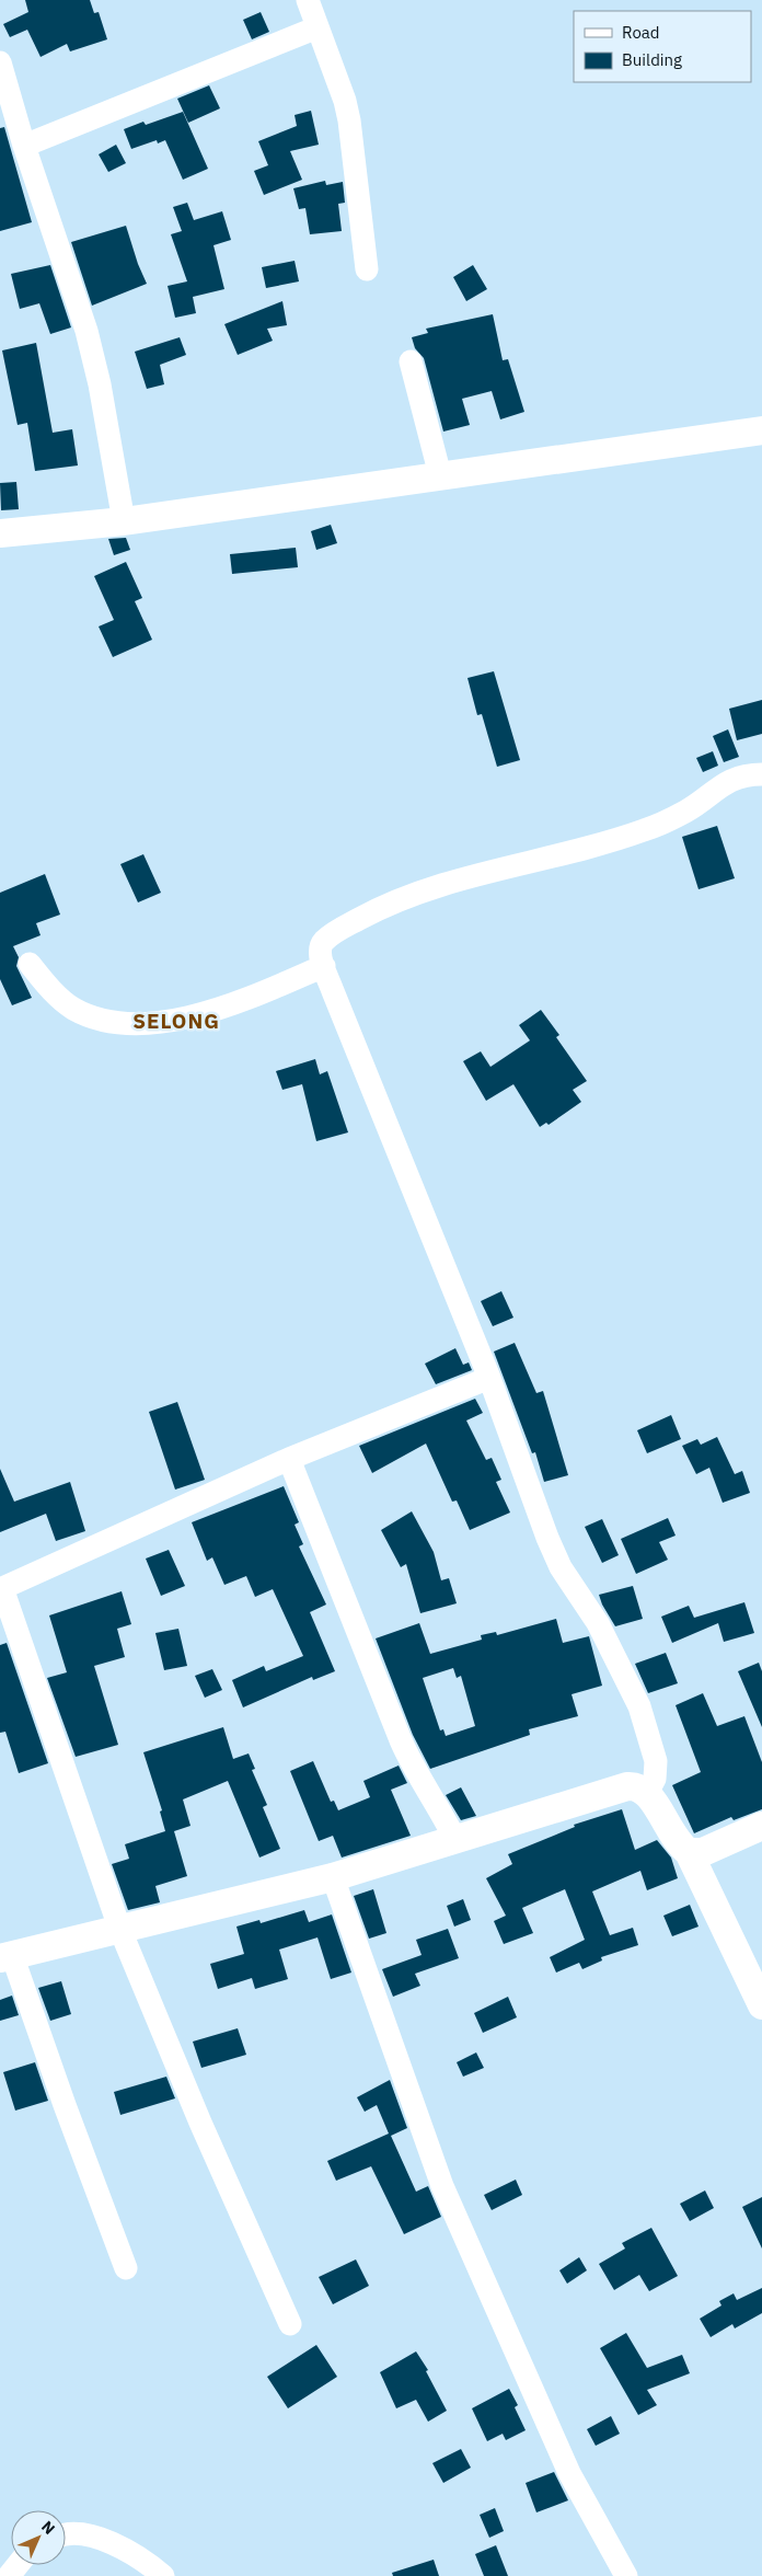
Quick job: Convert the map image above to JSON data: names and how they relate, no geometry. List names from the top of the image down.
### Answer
{
  "districts": ["SELONG"],
  "legend": ["Road", "Building"],
  "north": "top right"
}
